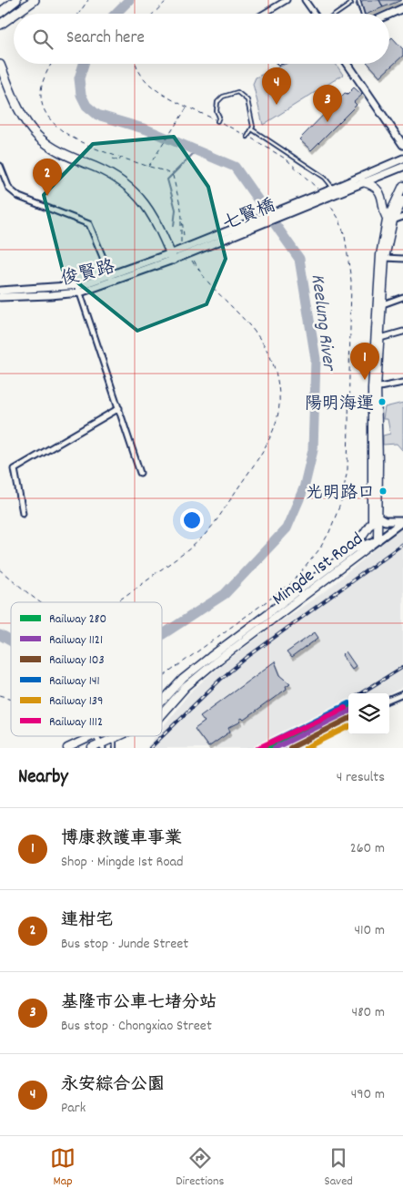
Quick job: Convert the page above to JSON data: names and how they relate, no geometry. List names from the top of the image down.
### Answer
{
  "streets": {
    "main road": ["Mingde 1st Road"],
    "street": ["七賢橋", "俊賢路"]
  },
  "crossings": [
    ["七賢橋", "俊賢路"]
  ],
  "water": ["Keelung River"],
  "places": ["陽明海運", "光明路口"],
  "lines": [
    "rail line 141",
    "rail line 1112",
    "rail line 280",
    "rail line 1121",
    "rail line 103",
    "rail line 139"
  ],
  "legend": [
    "Railway 280",
    "Railway 1121",
    "Railway 103",
    "Railway 141",
    "Railway 139",
    "Railway 1112"
  ],
  "page": {
    "search": "Search here",
    "pins": [
      "4",
      "3",
      "2",
      "1"
    ],
    "heading": ["Nearby", "4 results"],
    "list": [
      {
        "mark": "1",
        "name": "博康救護車事業",
        "note": "Shop · Mingde 1st Road",
        "value": "260 m"
      },
      {
        "mark": "2",
        "name": "連柑宅",
        "note": "Bus stop · Junde Street",
        "value": "410 m"
      },
      {
        "mark": "3",
        "name": "基隆市公車七堵分站",
        "note": "Bus stop · Chongxiao Street",
        "value": "480 m"
      },
      {
        "mark": "4",
        "name": "永安綜合公園",
        "note": "Park",
        "value": "490 m"
      }
    ],
    "nav": ["Map", "Directions", "Saved"]
  }
}
